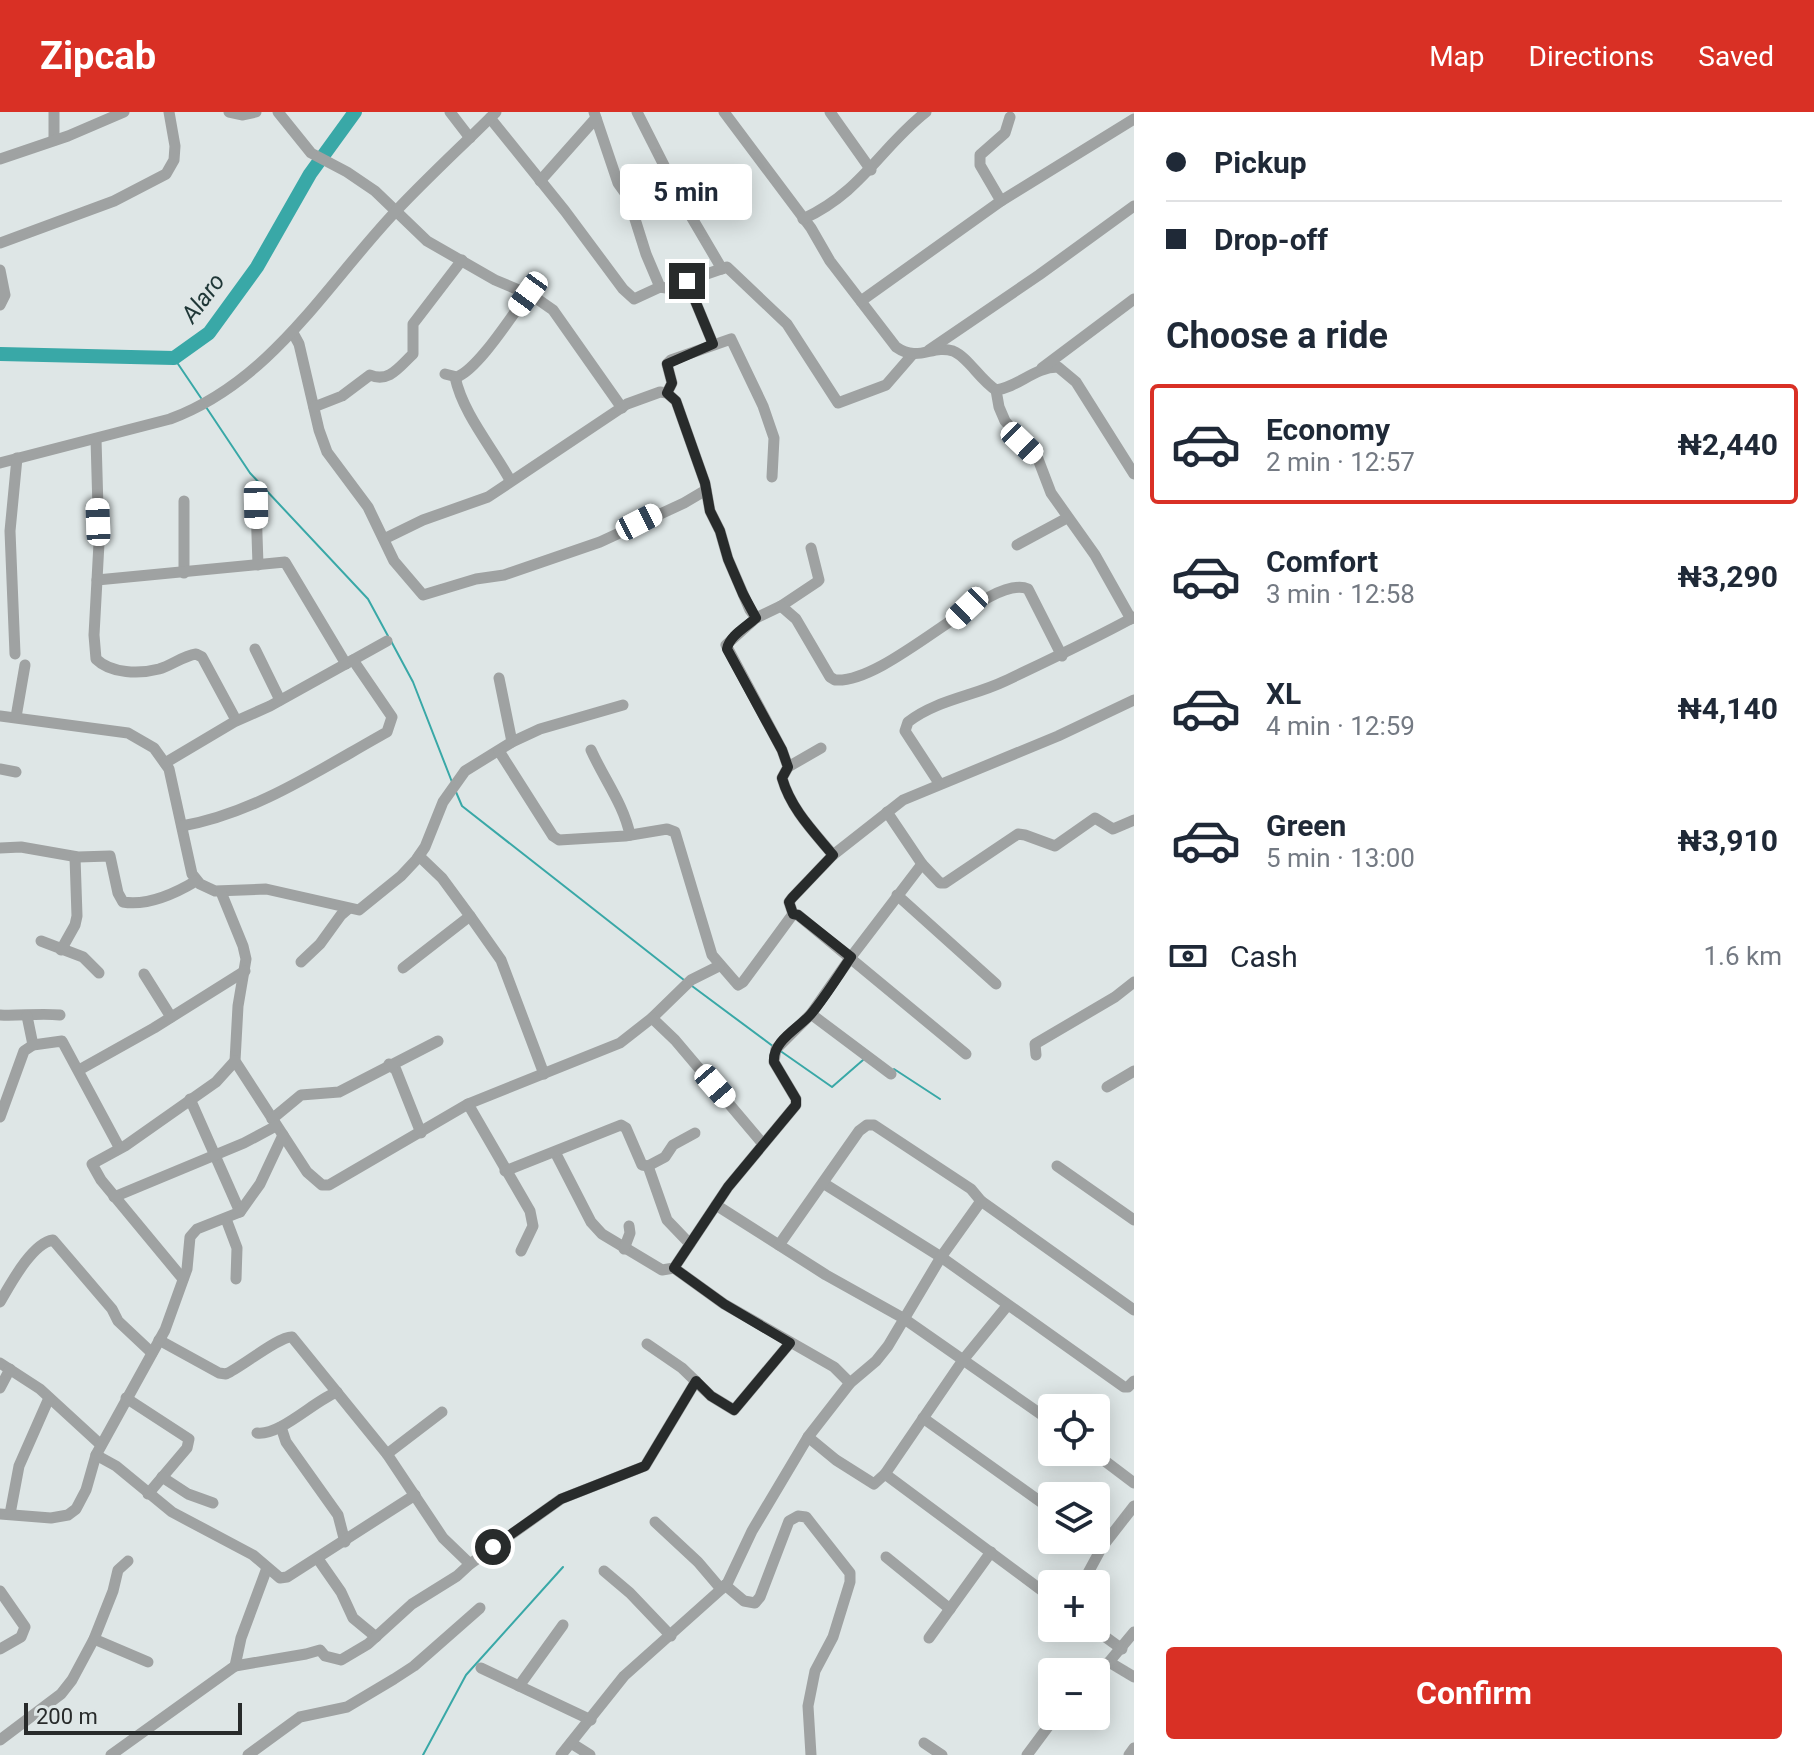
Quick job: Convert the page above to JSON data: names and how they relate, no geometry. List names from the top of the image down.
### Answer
{
  "water": ["Alaro"],
  "scale_bar": "200 m",
  "page": {
    "header": "Zipcab",
    "nav": ["Map", "Directions", "Saved"],
    "banner": ["Pickup", "Drop-off"],
    "bubble": "5 min",
    "heading": "Choose a ride",
    "list": [
      {
        "name": "Economy",
        "note": "2 min · 12:57",
        "value": "₦2,440"
      },
      {
        "name": "Comfort",
        "note": "3 min · 12:58",
        "value": "₦3,290"
      },
      {
        "name": "XL",
        "note": "4 min · 12:59",
        "value": "₦4,140"
      },
      {
        "name": "Green",
        "note": "5 min · 13:00",
        "value": "₦3,910"
      }
    ],
    "pay": ["Cash", "1.6 km"],
    "map_buttons": ["+", "−"],
    "buttons": "Confirm",
    "scale": "200 m"
  }
}
